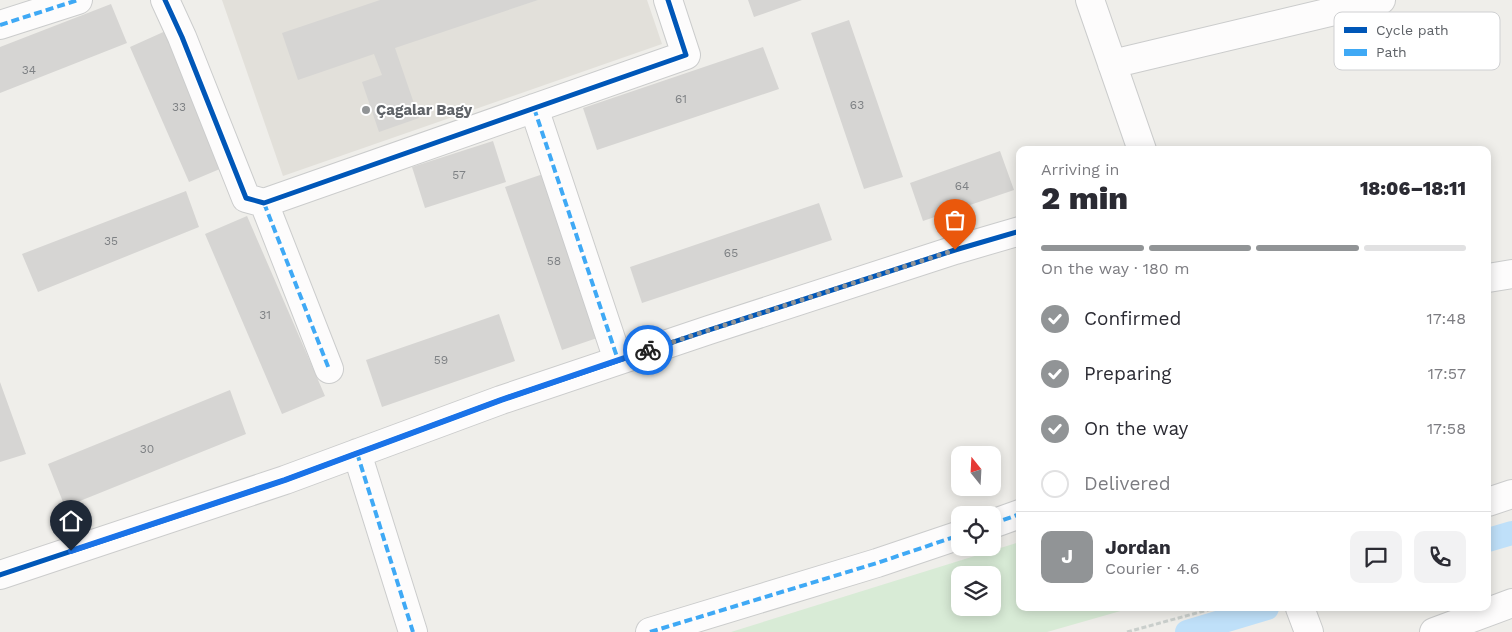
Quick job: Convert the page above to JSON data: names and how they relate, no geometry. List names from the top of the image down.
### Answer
{
  "places": ["Çagalar Bagy"],
  "house_numbers": [
    "34",
    "61",
    "63",
    "33",
    "57",
    "64",
    "35",
    "65",
    "58",
    "31",
    "59",
    "30"
  ],
  "legend": ["Cycle path", "Path"],
  "north": "top",
  "page": {
    "heading": ["2 min", "Arriving in", "18:06–18:11"],
    "panel": ["Jordan", "Courier · 4.6"],
    "bar": "On the way · 180 m",
    "list": [
      ["Confirmed", "17:48"],
      ["Preparing", "17:57"],
      ["On the way", "17:58"],
      "Delivered"
    ],
    "round": "J"
  }
}
